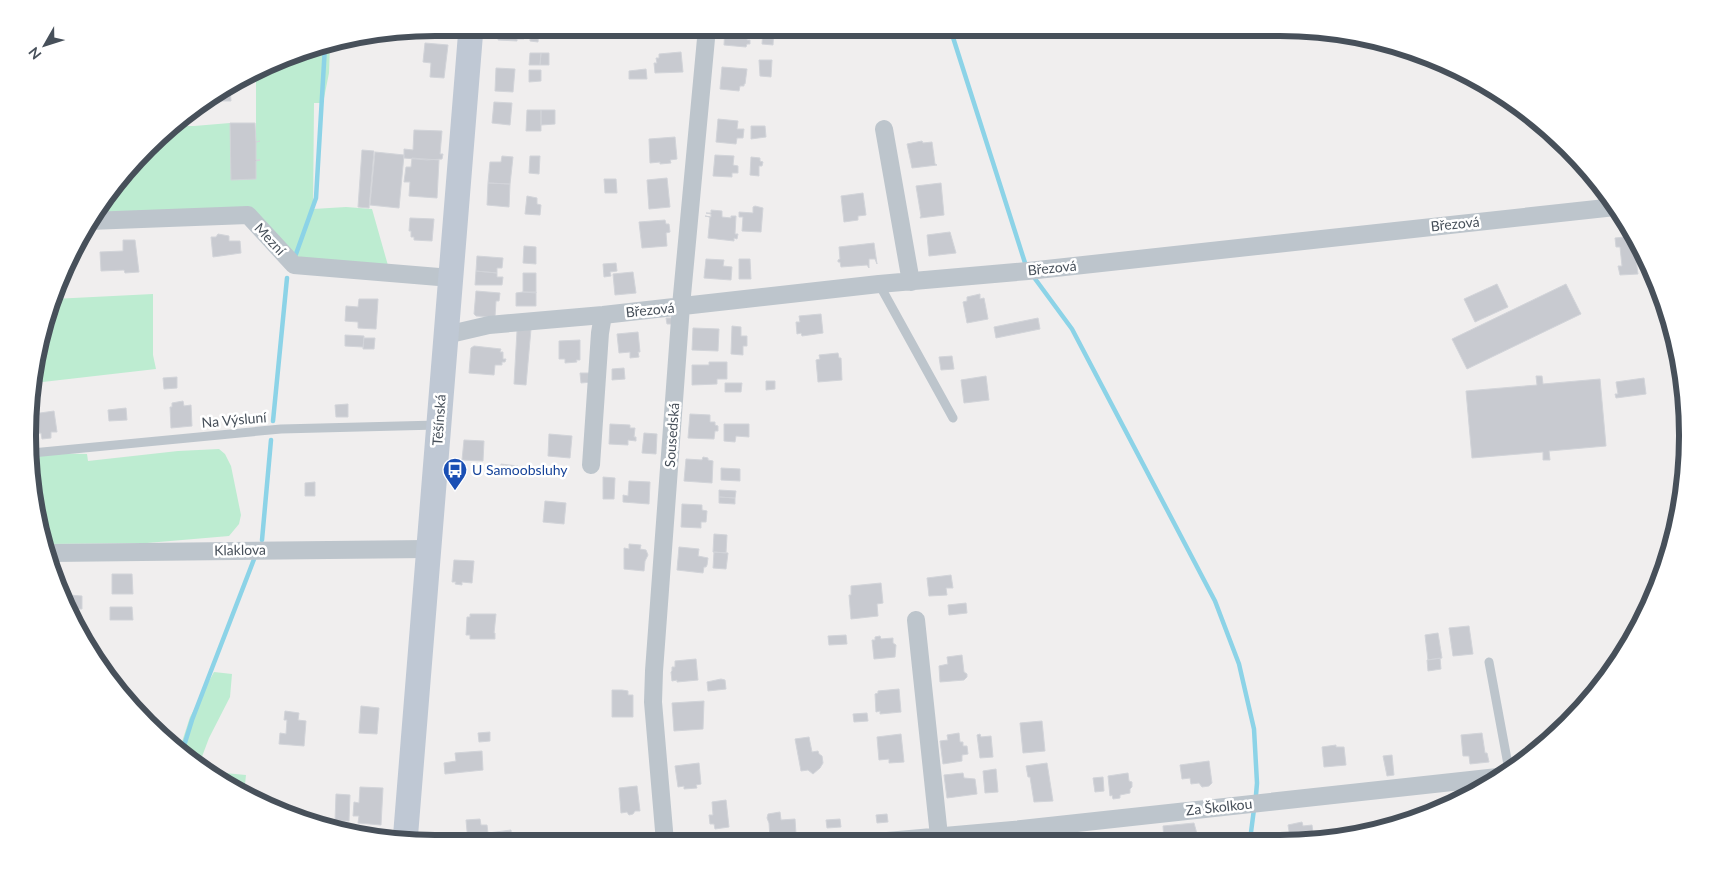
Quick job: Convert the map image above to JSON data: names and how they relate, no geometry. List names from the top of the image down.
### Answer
{
  "streets": {
    "main road": ["Těšínská"],
    "street": [
      "Březová",
      "Mezní",
      "Sousedská",
      "Klaklova",
      "Za Školkou"
    ],
    "lane": ["Na Výsluní"]
  },
  "crossings": [
    ["Březová", "Těšínská"],
    ["Březová", "Sousedská"],
    ["Mezní", "Těšínská"],
    ["Na Výsluní", "Těšínská"],
    ["Těšínská", "Klaklova"]
  ],
  "places": {
    "bus stop": ["U Samoobsluhy"]
  },
  "north": "bottom left"
}
